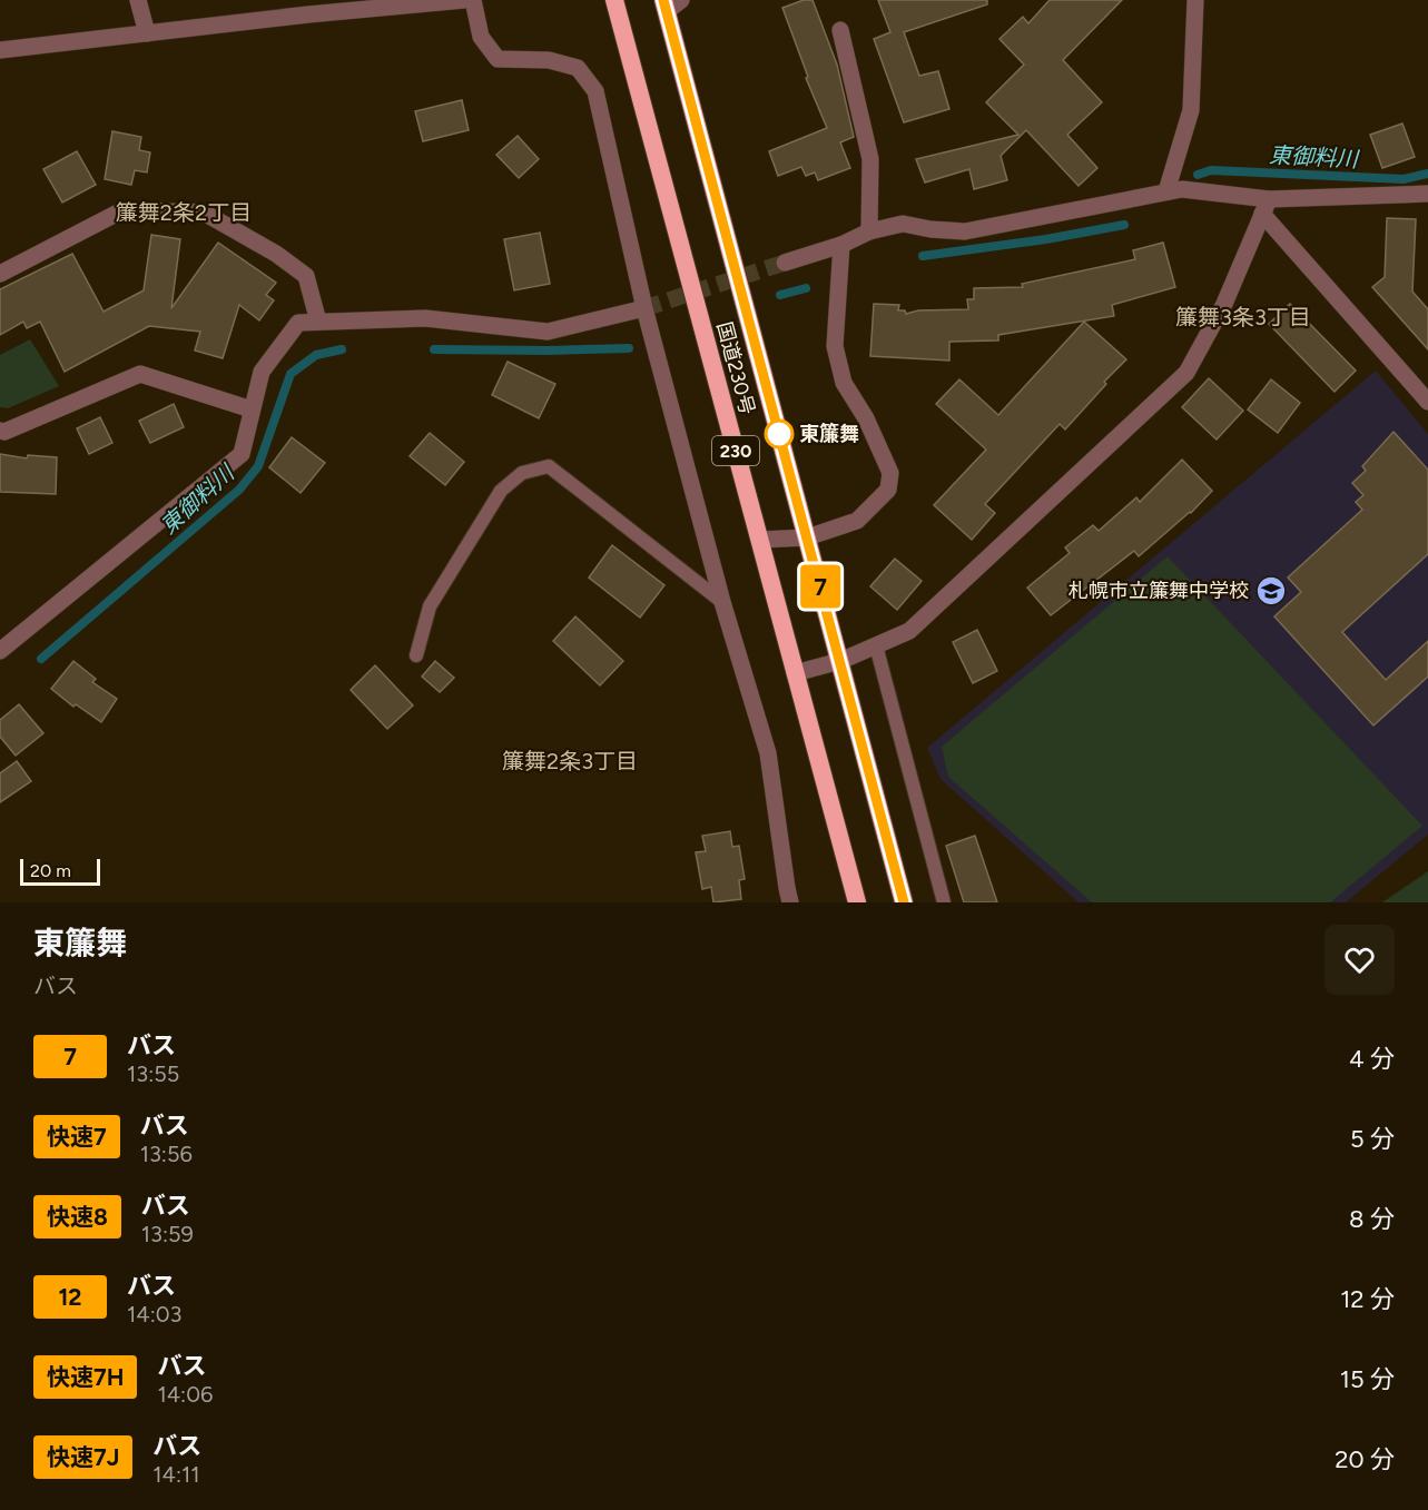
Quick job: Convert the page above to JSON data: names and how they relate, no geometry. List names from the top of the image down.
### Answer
{
  "streets": {
    "highway": ["国道230号", "230"]
  },
  "districts": ["簾舞2条2丁目", "簾舞3条3丁目", "簾舞2条3丁目"],
  "water": ["東御料川"],
  "places": {
    "other": ["東簾舞"],
    "school or university": ["札幌市立簾舞中学校"]
  },
  "lines": ["bus line 7"],
  "scale_bar": "20 m",
  "page": {
    "on_map": "7",
    "scale": "20 m",
    "heading": ["東簾舞", "バス"],
    "list": [
      {
        "mark": "7",
        "name": "バス",
        "note": "13:55",
        "value": "4 分"
      },
      {
        "mark": "快速7",
        "name": "バス",
        "note": "13:56",
        "value": "5 分"
      },
      {
        "mark": "快速8",
        "name": "バス",
        "note": "13:59",
        "value": "8 分"
      },
      {
        "mark": "12",
        "name": "バス",
        "note": "14:03",
        "value": "12 分"
      },
      {
        "mark": "快速7H",
        "name": "バス",
        "note": "14:06",
        "value": "15 分"
      },
      {
        "mark": "快速7J",
        "name": "バス",
        "note": "14:11",
        "value": "20 分"
      }
    ]
  }
}
